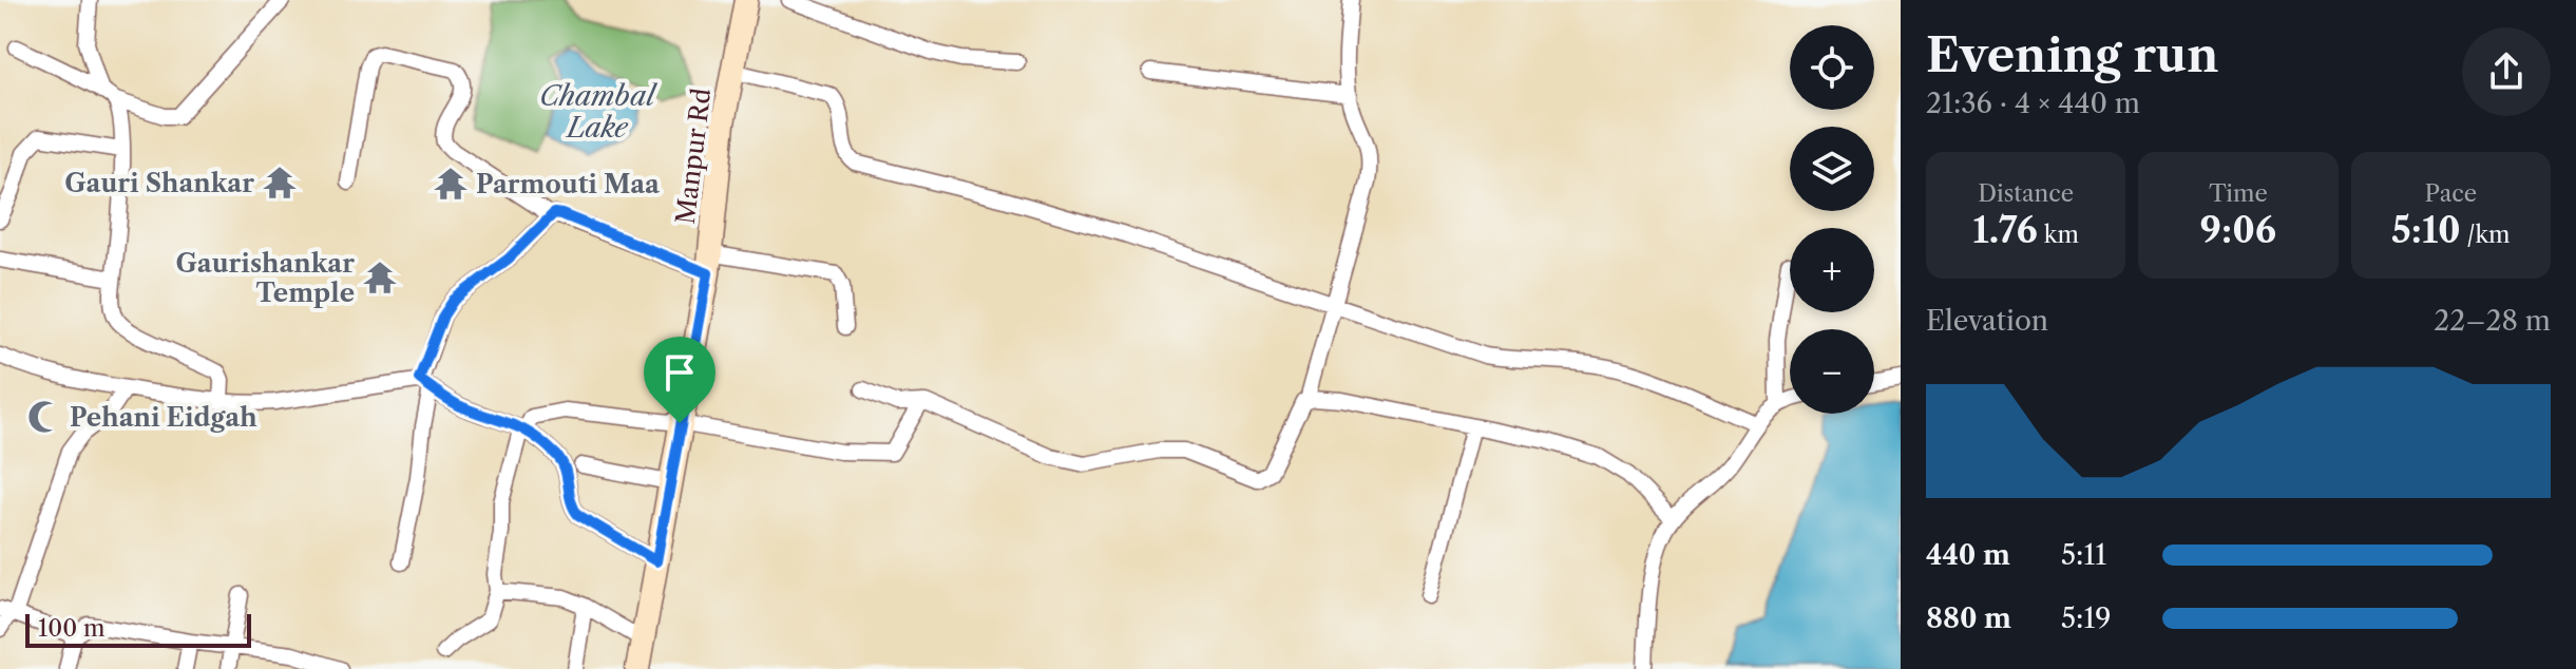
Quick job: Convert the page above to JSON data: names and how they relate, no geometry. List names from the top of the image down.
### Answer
{
  "streets": {
    "main road": ["Manpur Rd"]
  },
  "water": ["Chambal Lake"],
  "places": {
    "temple": ["Gauri Shankar", "Parmouti Maa", "Gaurishankar Temple"],
    "mosque": ["Pehani Eidgah"]
  },
  "scale_bar": "100 m",
  "page": {
    "heading": ["Evening run", "21:36 · 4 × 440 m"],
    "map_buttons": ["+", "−"],
    "stats": [
      ["Distance", "1.76 km"],
      ["Time", "9:06"],
      ["Pace", "5:10 /km"]
    ],
    "chart": ["Elevation", "22–28 m"],
    "list": [
      {
        "name": "440 m",
        "note": "5:11"
      },
      {
        "name": "880 m",
        "note": "5:19"
      }
    ],
    "scale": "100 m"
  }
}
